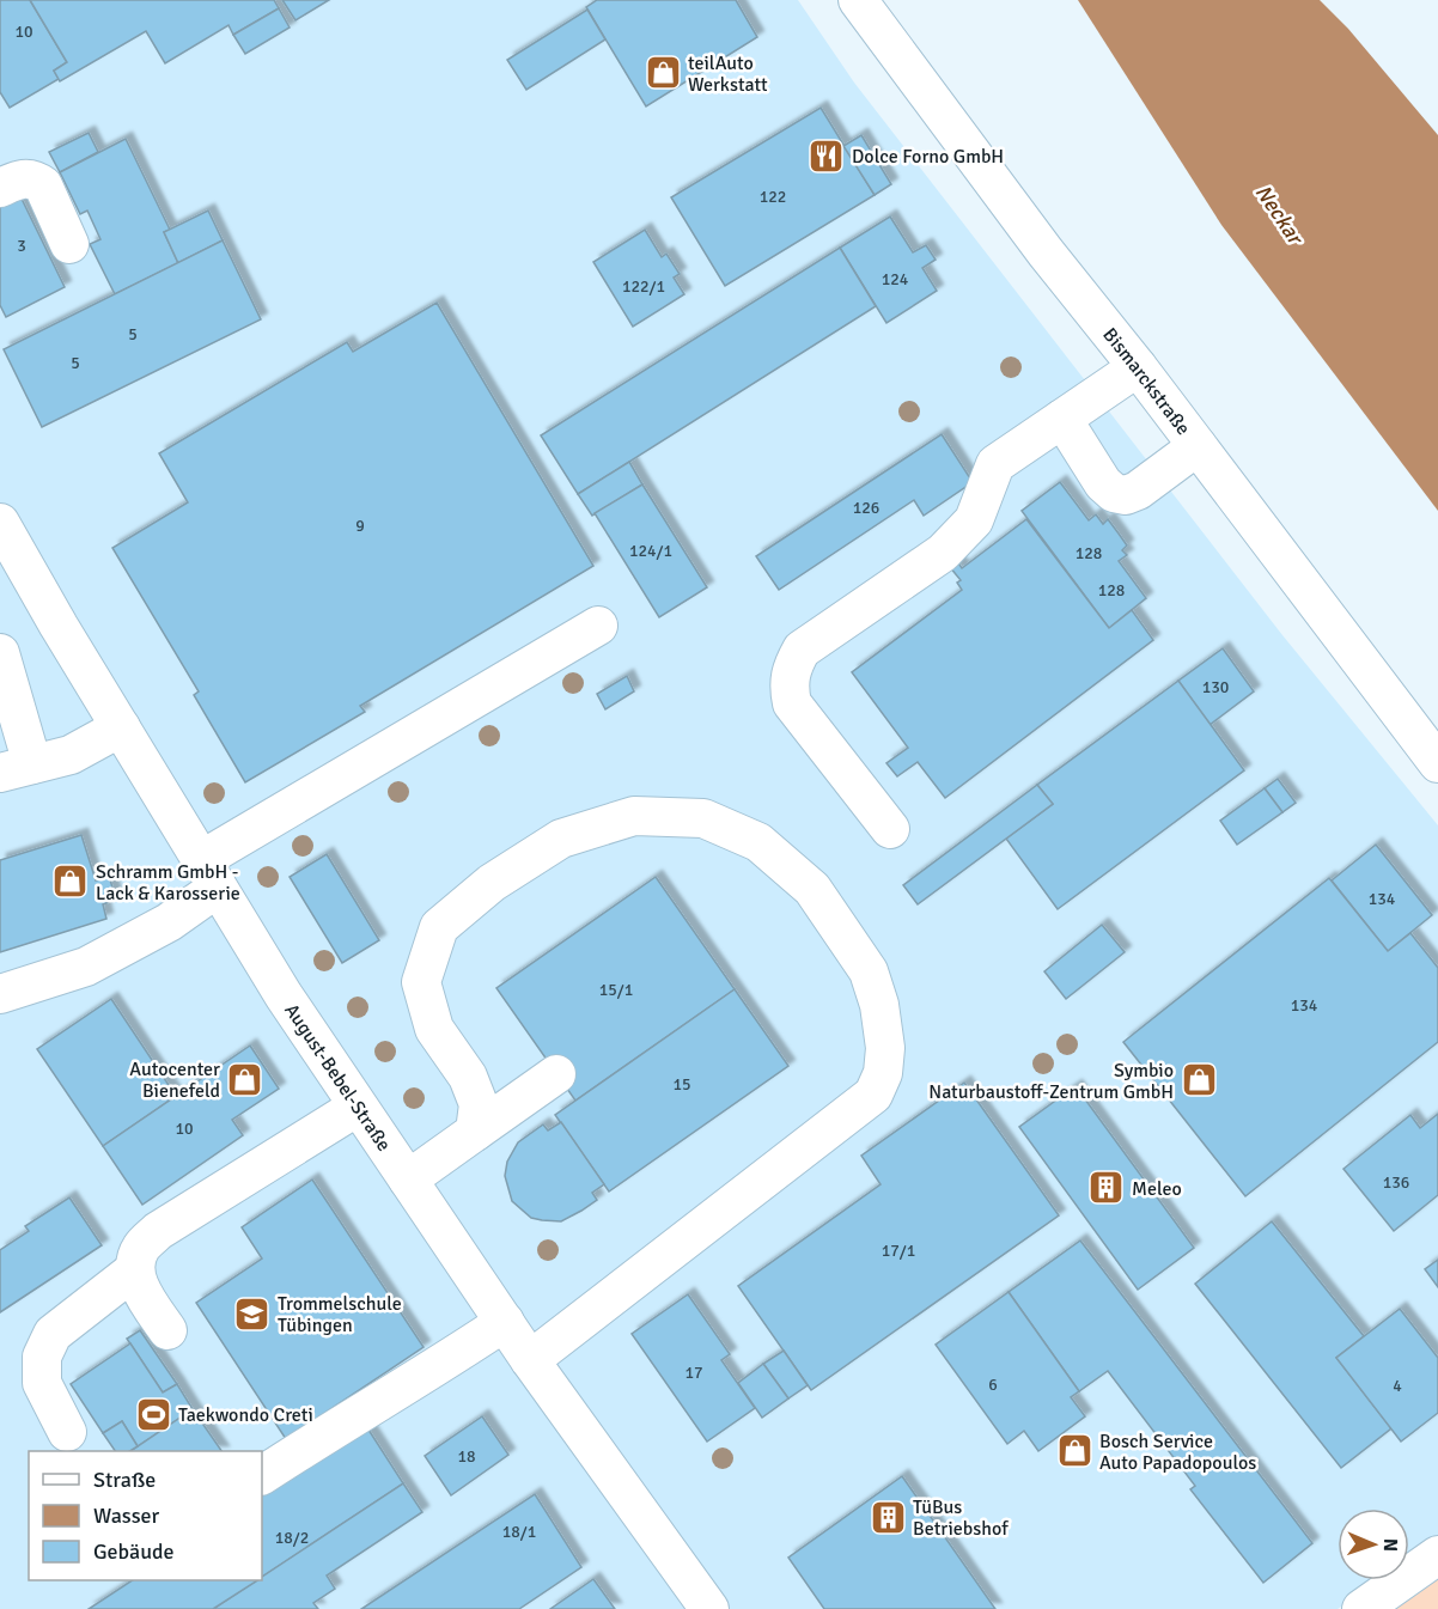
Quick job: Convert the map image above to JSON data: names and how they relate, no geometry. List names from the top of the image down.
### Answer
{
  "streets": {
    "street": ["Bismarckstraße", "August-Bebel-Straße"]
  },
  "water": ["Neckar"],
  "places": {
    "shop": [
      "teilAuto Werkstatt",
      "Schramm GmbH - Lack & Karosserie",
      "Autocenter Bienefeld",
      "Symbio Naturbaustoff-Zentrum GmbH",
      "Bosch Service Auto Papadopoulos"
    ],
    "restaurant": ["Dolce Forno GmbH"],
    "building": ["Meleo", "TüBus Betriebshof"],
    "school or university": ["Trommelschule Tübingen"],
    "sports": ["Taekwondo Creti"]
  },
  "house_numbers": [
    "10",
    "122",
    "3",
    "124",
    "122/1",
    "5",
    "5",
    "126",
    "9",
    "124/1",
    "128",
    "128",
    "130",
    "134",
    "15/1",
    "134",
    "15",
    "10",
    "136",
    "17/1",
    "17",
    "6",
    "4",
    "18",
    "18/1",
    "18/2"
  ],
  "legend": ["Straße", "Wasser", "Gebäude"],
  "north": "right"
}
